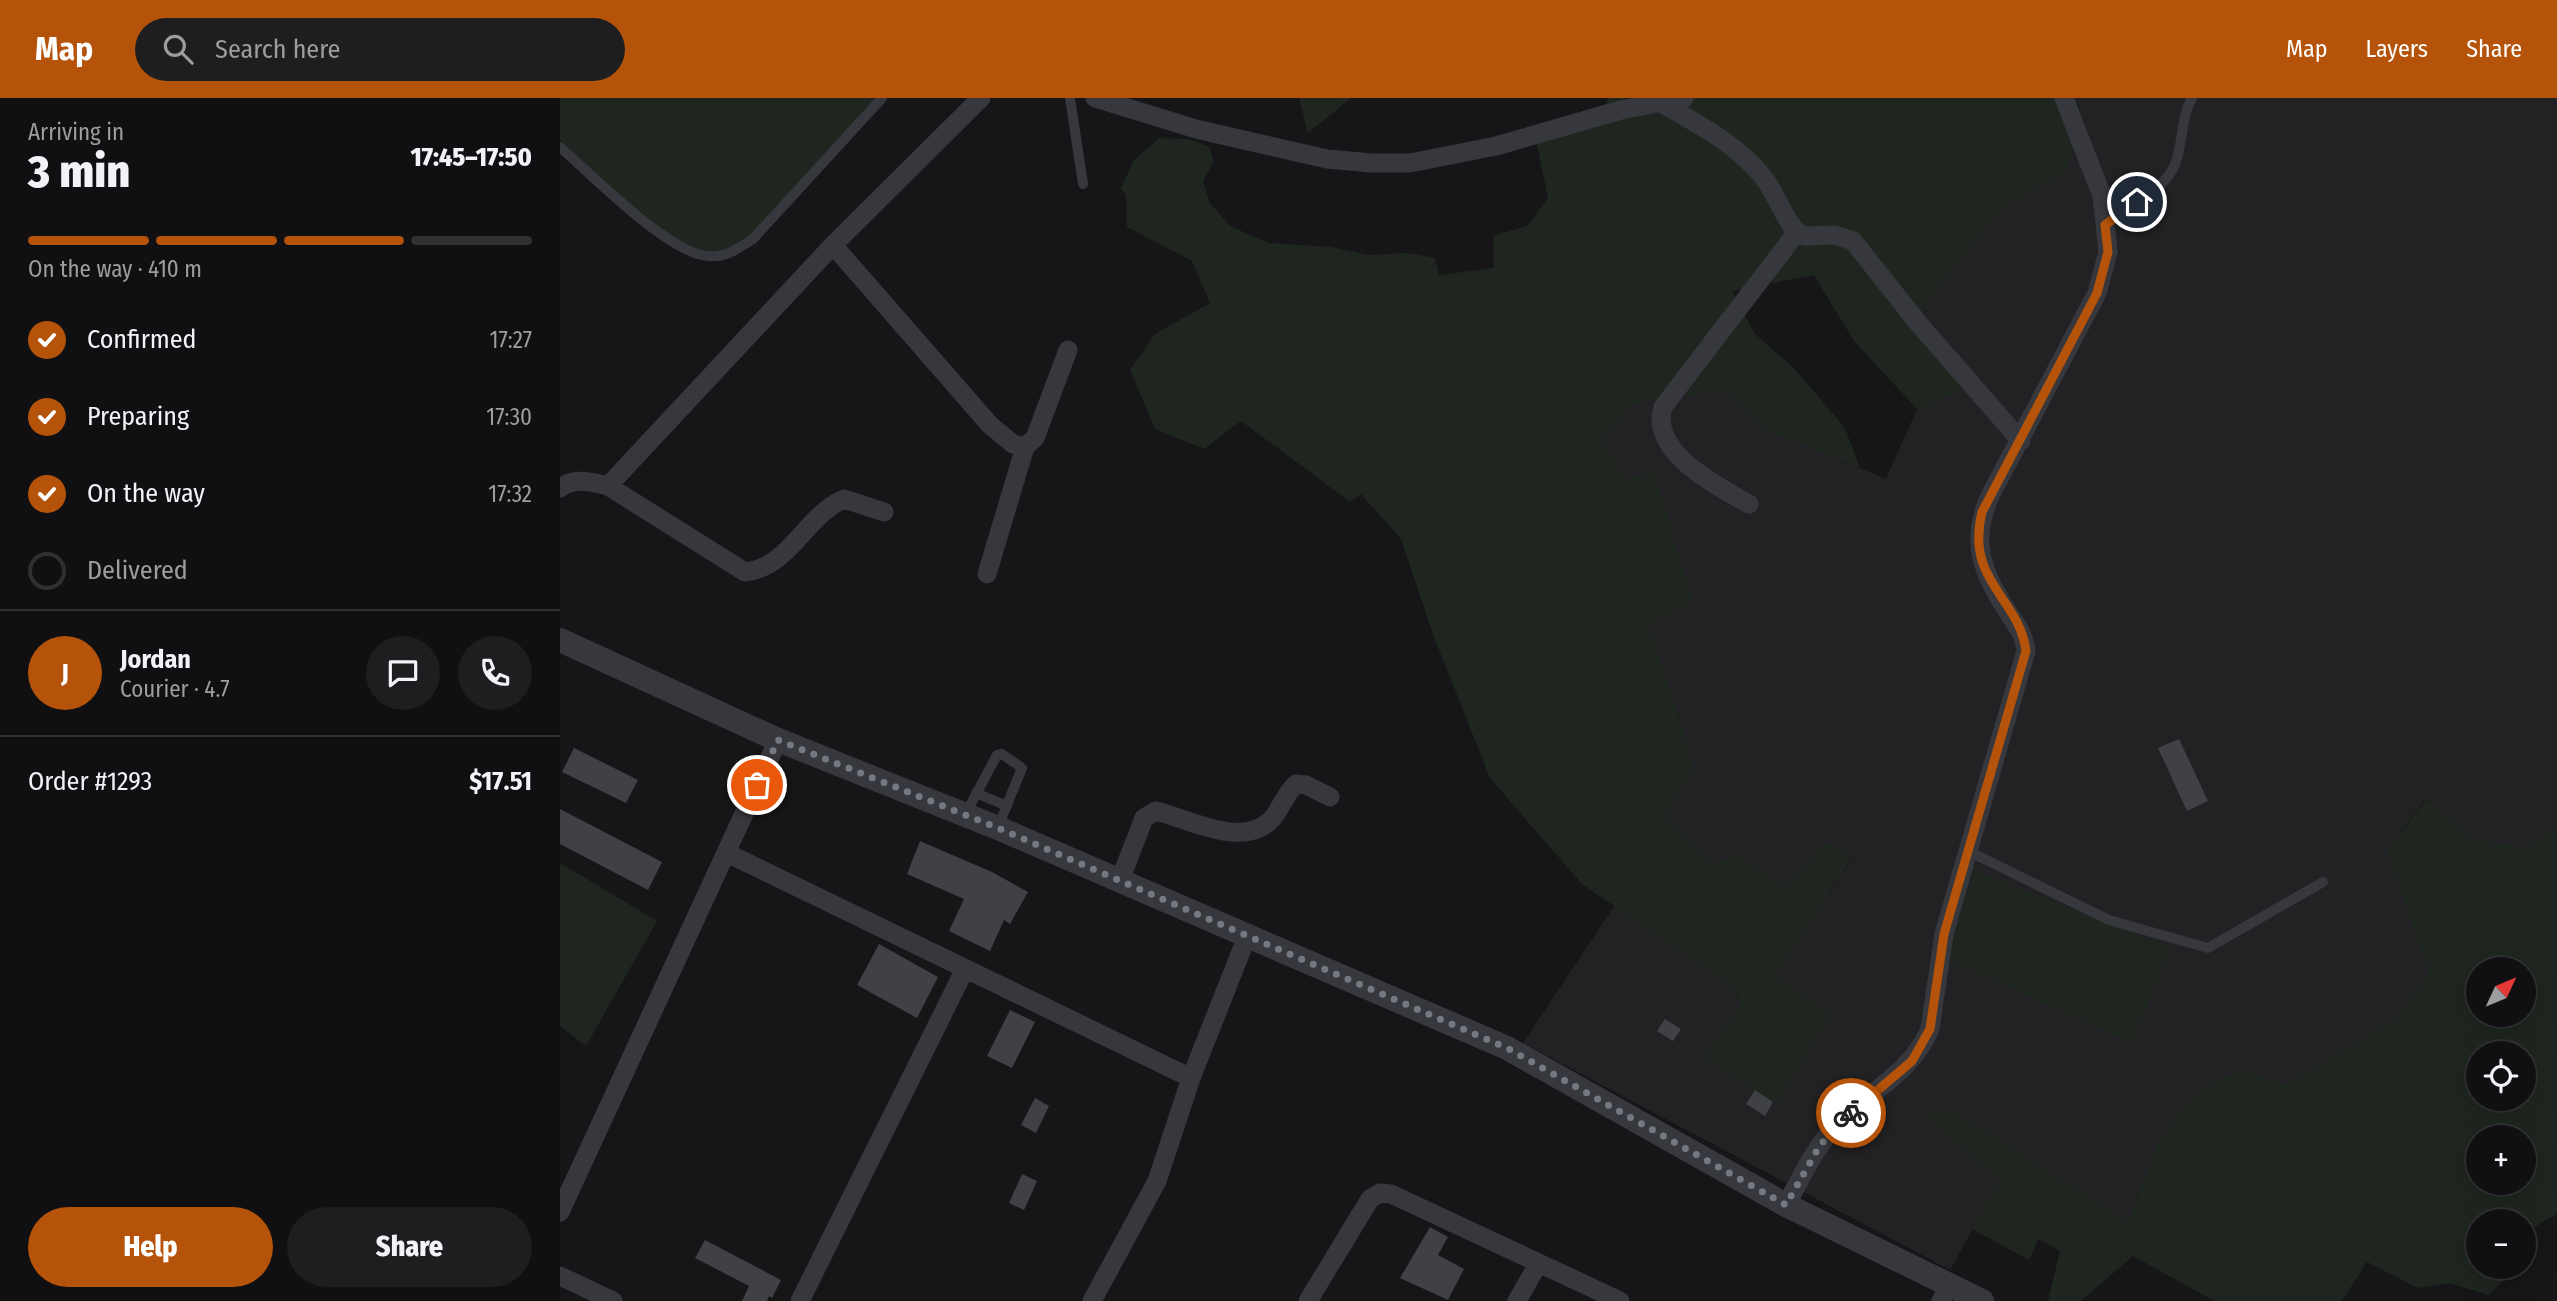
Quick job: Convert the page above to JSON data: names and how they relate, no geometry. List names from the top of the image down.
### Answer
{
  "north": "top right",
  "page": {
    "header": "Map",
    "search": "Search here",
    "nav": ["Map", "Layers", "Share"],
    "heading": ["3 min", "Arriving in", "17:45–17:50"],
    "panel": [
      "Jordan",
      "Courier · 4.7",
      "Order #1293",
      "$17.51"
    ],
    "bar": "On the way · 410 m",
    "list": [
      ["Confirmed", "17:27"],
      ["Preparing", "17:30"],
      ["On the way", "17:32"],
      "Delivered"
    ],
    "round": "J",
    "map_buttons": ["+", "−"],
    "buttons": ["Help", "Share"]
  }
}
